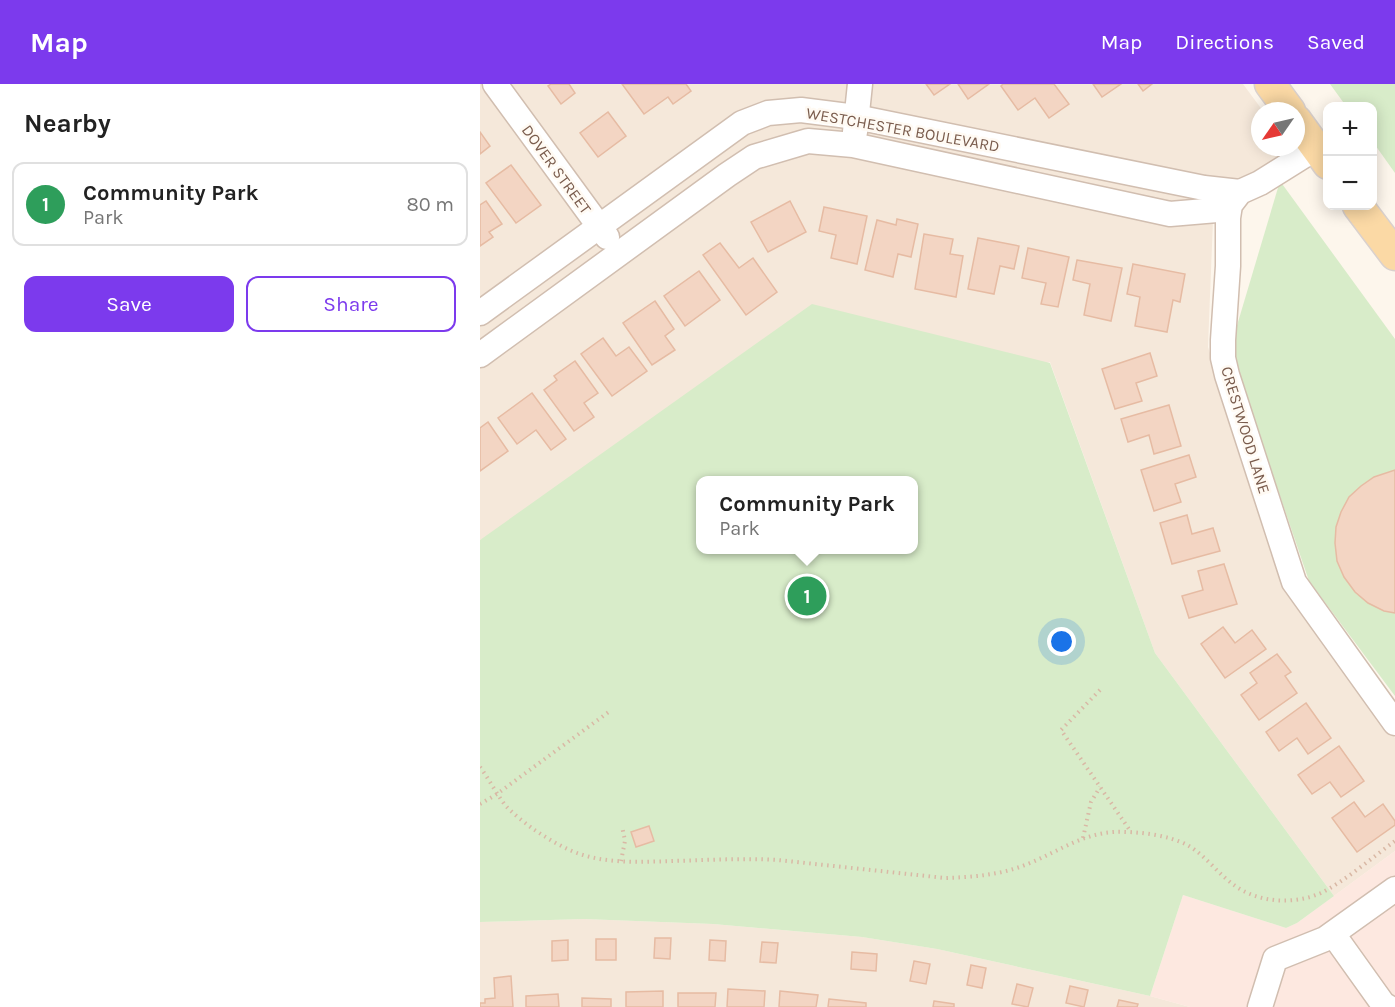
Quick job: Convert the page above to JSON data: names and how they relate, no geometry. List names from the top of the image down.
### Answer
{
  "streets": {
    "street": ["WESTCHESTER BOULEVARD", "DOVER STREET", "CRESTWOOD LANE"]
  },
  "crossings": [
    ["WESTCHESTER BOULEVARD", "DOVER STREET"],
    ["WESTCHESTER BOULEVARD", "CRESTWOOD LANE"]
  ],
  "north": "bottom left",
  "page": {
    "header": "Map",
    "nav": ["Map", "Directions", "Saved"],
    "heading": "Nearby",
    "map_buttons": ["+", "−"],
    "list": [
      {
        "mark": "1",
        "name": "Community Park",
        "note": "Park",
        "value": "80 m"
      }
    ],
    "buttons": ["Save", "Share"],
    "popup": ["Community Park", "Park"],
    "pins": "1"
  }
}
